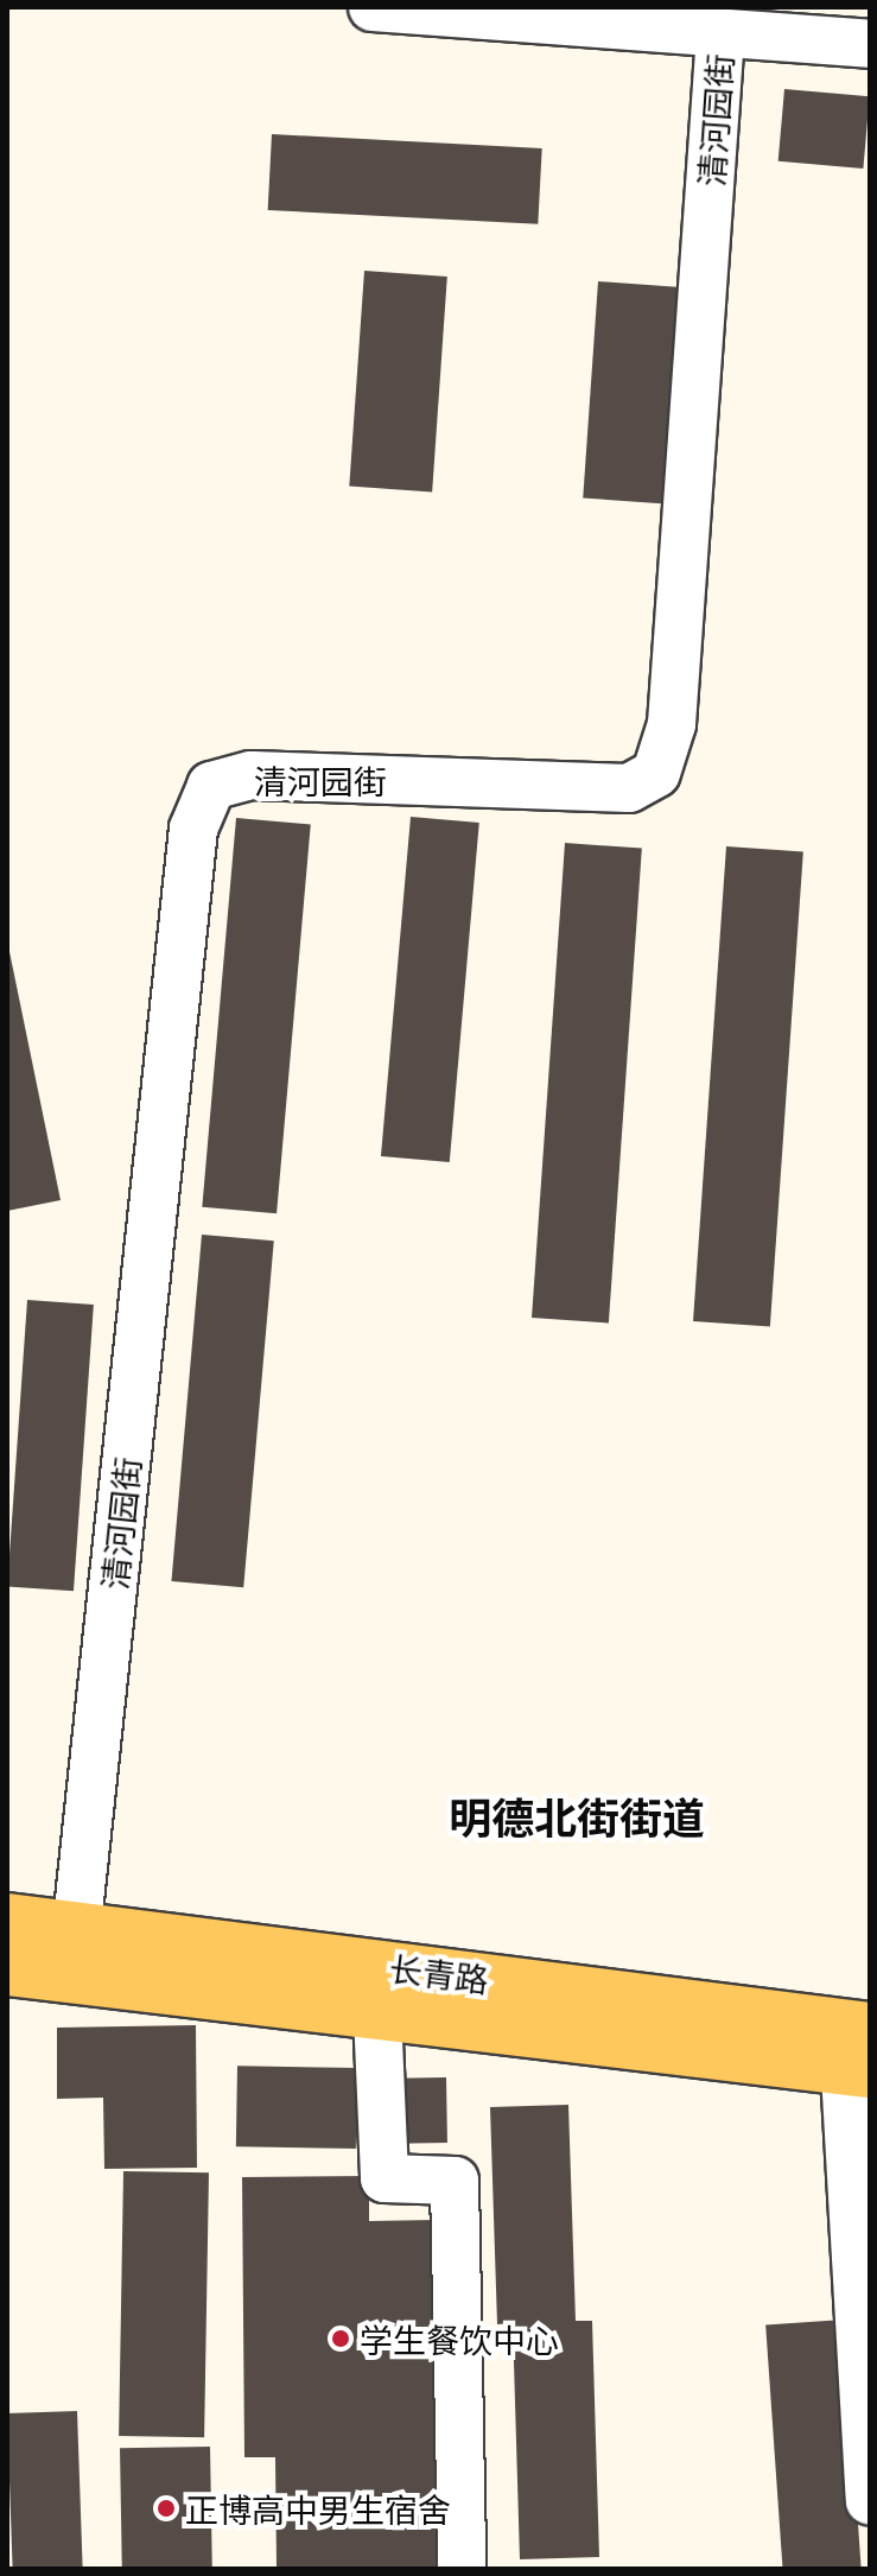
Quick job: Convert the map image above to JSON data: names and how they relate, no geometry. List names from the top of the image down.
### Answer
{
  "streets": {
    "main road": ["长青路"],
    "street": ["清河园街"]
  },
  "crossings": [
    ["清河园街", "长青路"]
  ],
  "districts": ["明德北街街道"],
  "places": ["学生餐饮中心", "正博高中男生宿舍"]
}
